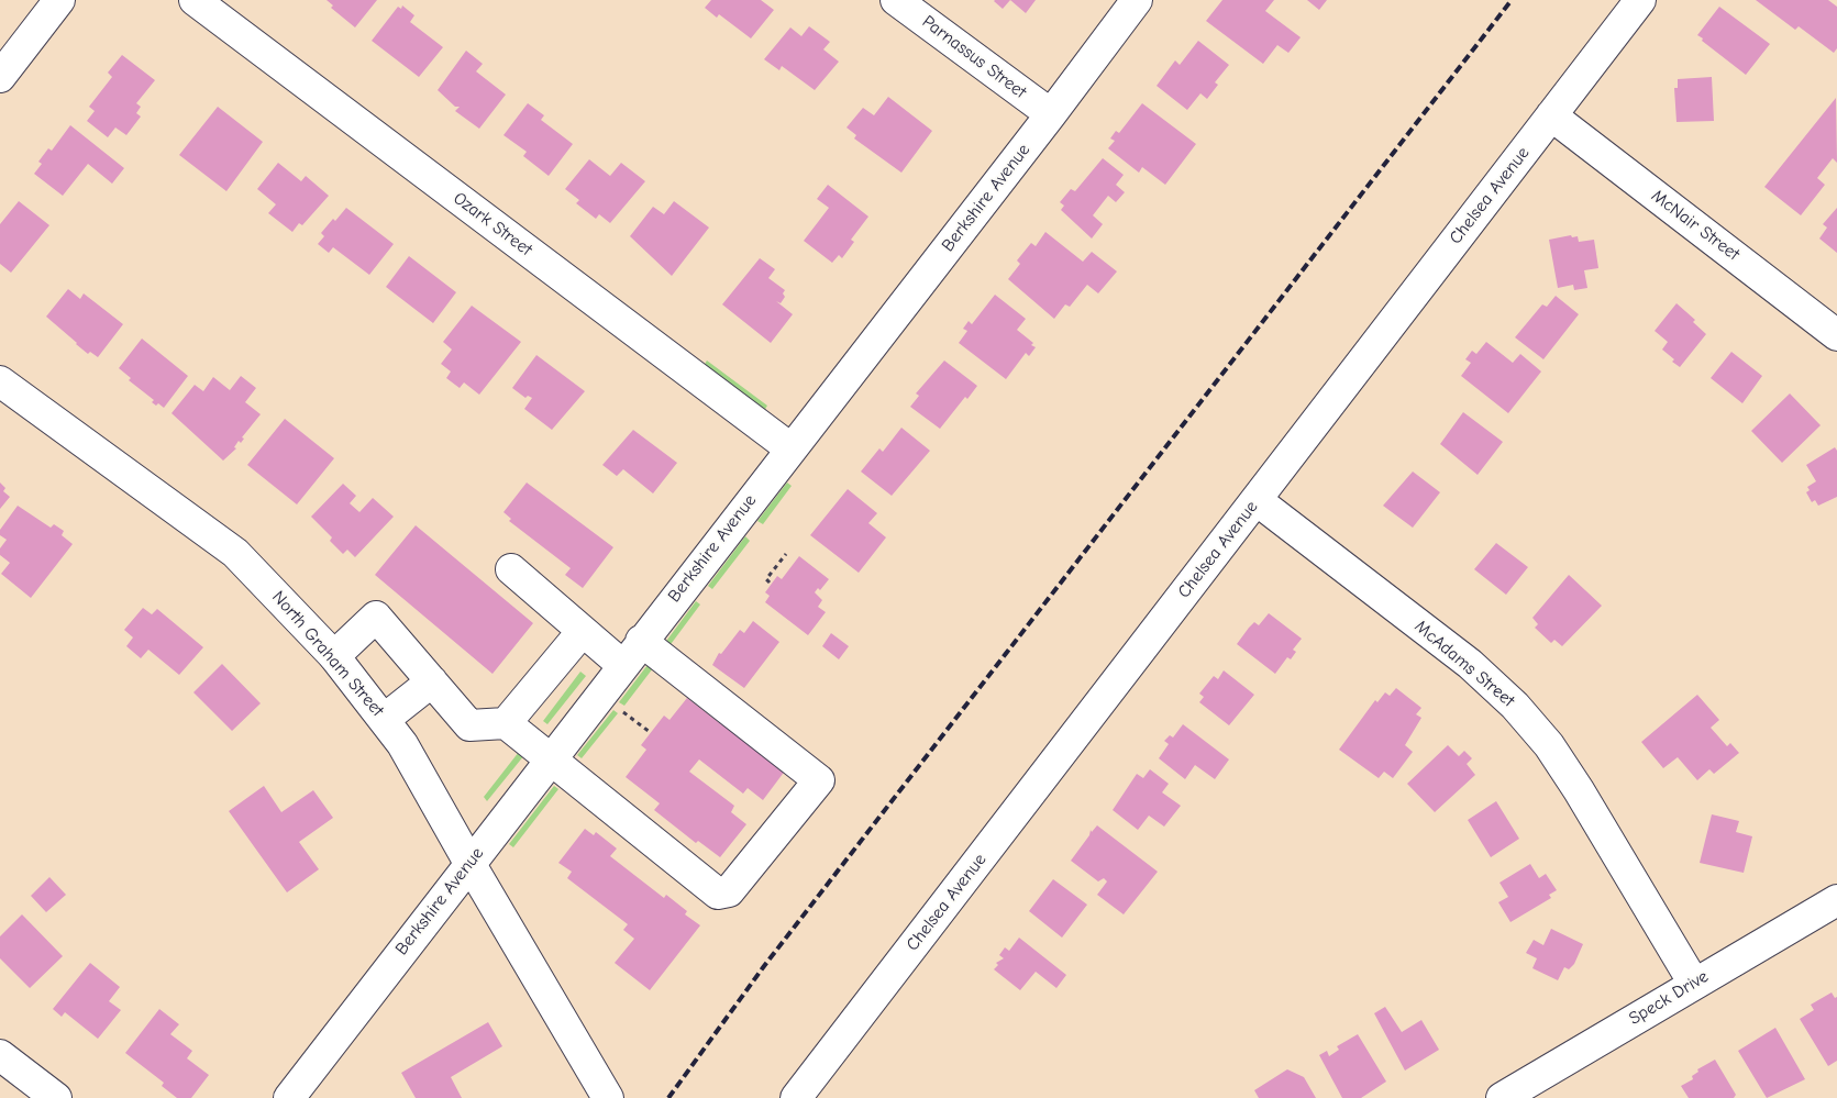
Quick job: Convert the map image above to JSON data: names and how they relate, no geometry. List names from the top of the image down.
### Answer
{
  "streets": {
    "street": [
      "Parnassus Street",
      "Chelsea Avenue",
      "Berkshire Avenue",
      "Ozark Street",
      "McNair Street",
      "North Graham Street",
      "McAdams Street",
      "Speck Drive"
    ]
  },
  "crossings": [
    ["Parnassus Street", "Berkshire Avenue"],
    ["Chelsea Avenue", "McNair Street"],
    ["Chelsea Avenue", "McAdams Street"],
    ["Berkshire Avenue", "Ozark Street"],
    ["Berkshire Avenue", "North Graham Street"],
    ["McAdams Street", "Speck Drive"]
  ]
}
